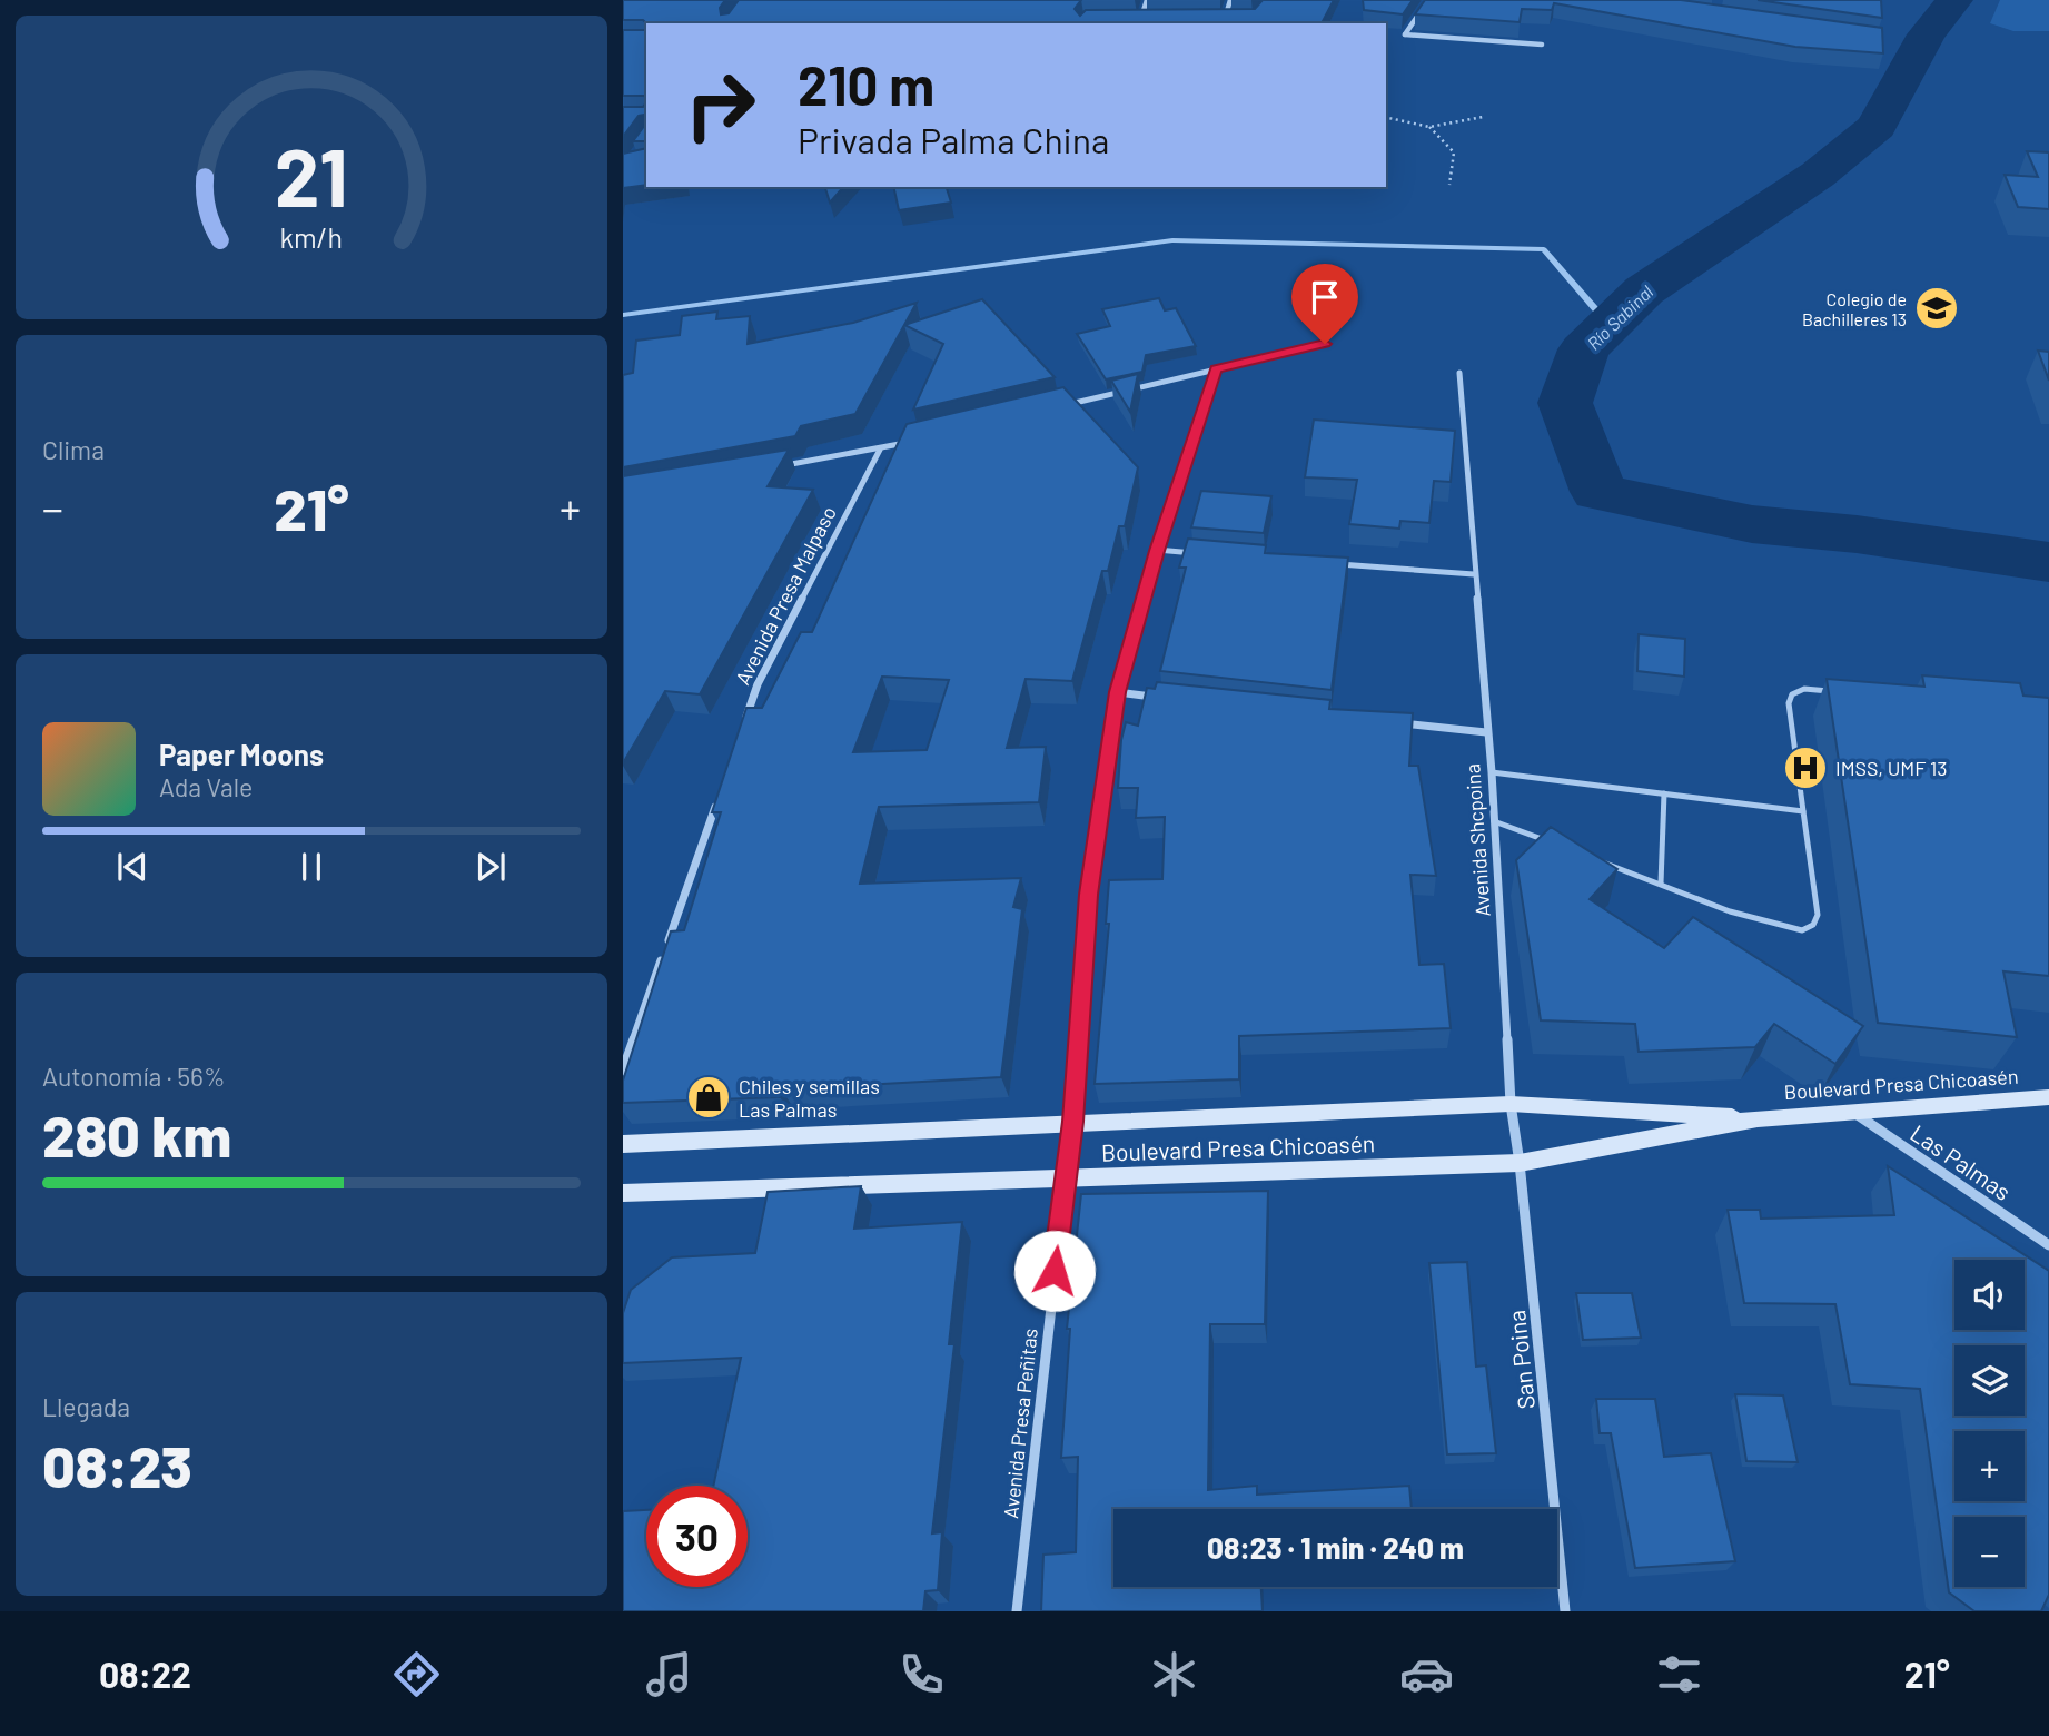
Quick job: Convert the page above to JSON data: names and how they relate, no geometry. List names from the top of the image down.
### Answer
{
  "streets": {
    "main road": ["Boulevard Presa Chicoasén"],
    "street": [
      "Avenida Presa Malpaso",
      "Avenida Shcpoina",
      "Las Palmas",
      "San Poina",
      "Avenida Presa Peñitas"
    ]
  },
  "crossings": [
    ["Avenida Shcpoina", "Boulevard Presa Chicoasén"],
    ["Avenida Shcpoina", "San Poina"],
    ["Boulevard Presa Chicoasén", "Las Palmas"],
    ["Boulevard Presa Chicoasén", "San Poina"],
    ["Boulevard Presa Chicoasén", "Avenida Presa Peñitas"]
  ],
  "water": ["Río Sabinal"],
  "places": {
    "school or university": ["Colegio de Bachilleres 13"],
    "hospital": ["IMSS, UMF 13"],
    "shop": ["Chiles y semillas Las Palmas"]
  },
  "page": {
    "turn": ["210 m", "Privada Palma China"],
    "tile": [
      "Clima",
      ["Autonomía · 56%", "280 km"],
      ["Llegada", "08:23"]
    ],
    "heat": ["−", "21°", "+"],
    "song": ["Paper Moons", "Ada Vale"],
    "map_buttons": ["+", "−"],
    "limit": "30",
    "trip": "08:23 · 1 min · 240 m",
    "tabs": ["08:22", "21°"],
    "gauge": ["21", "km/h"]
  }
}
